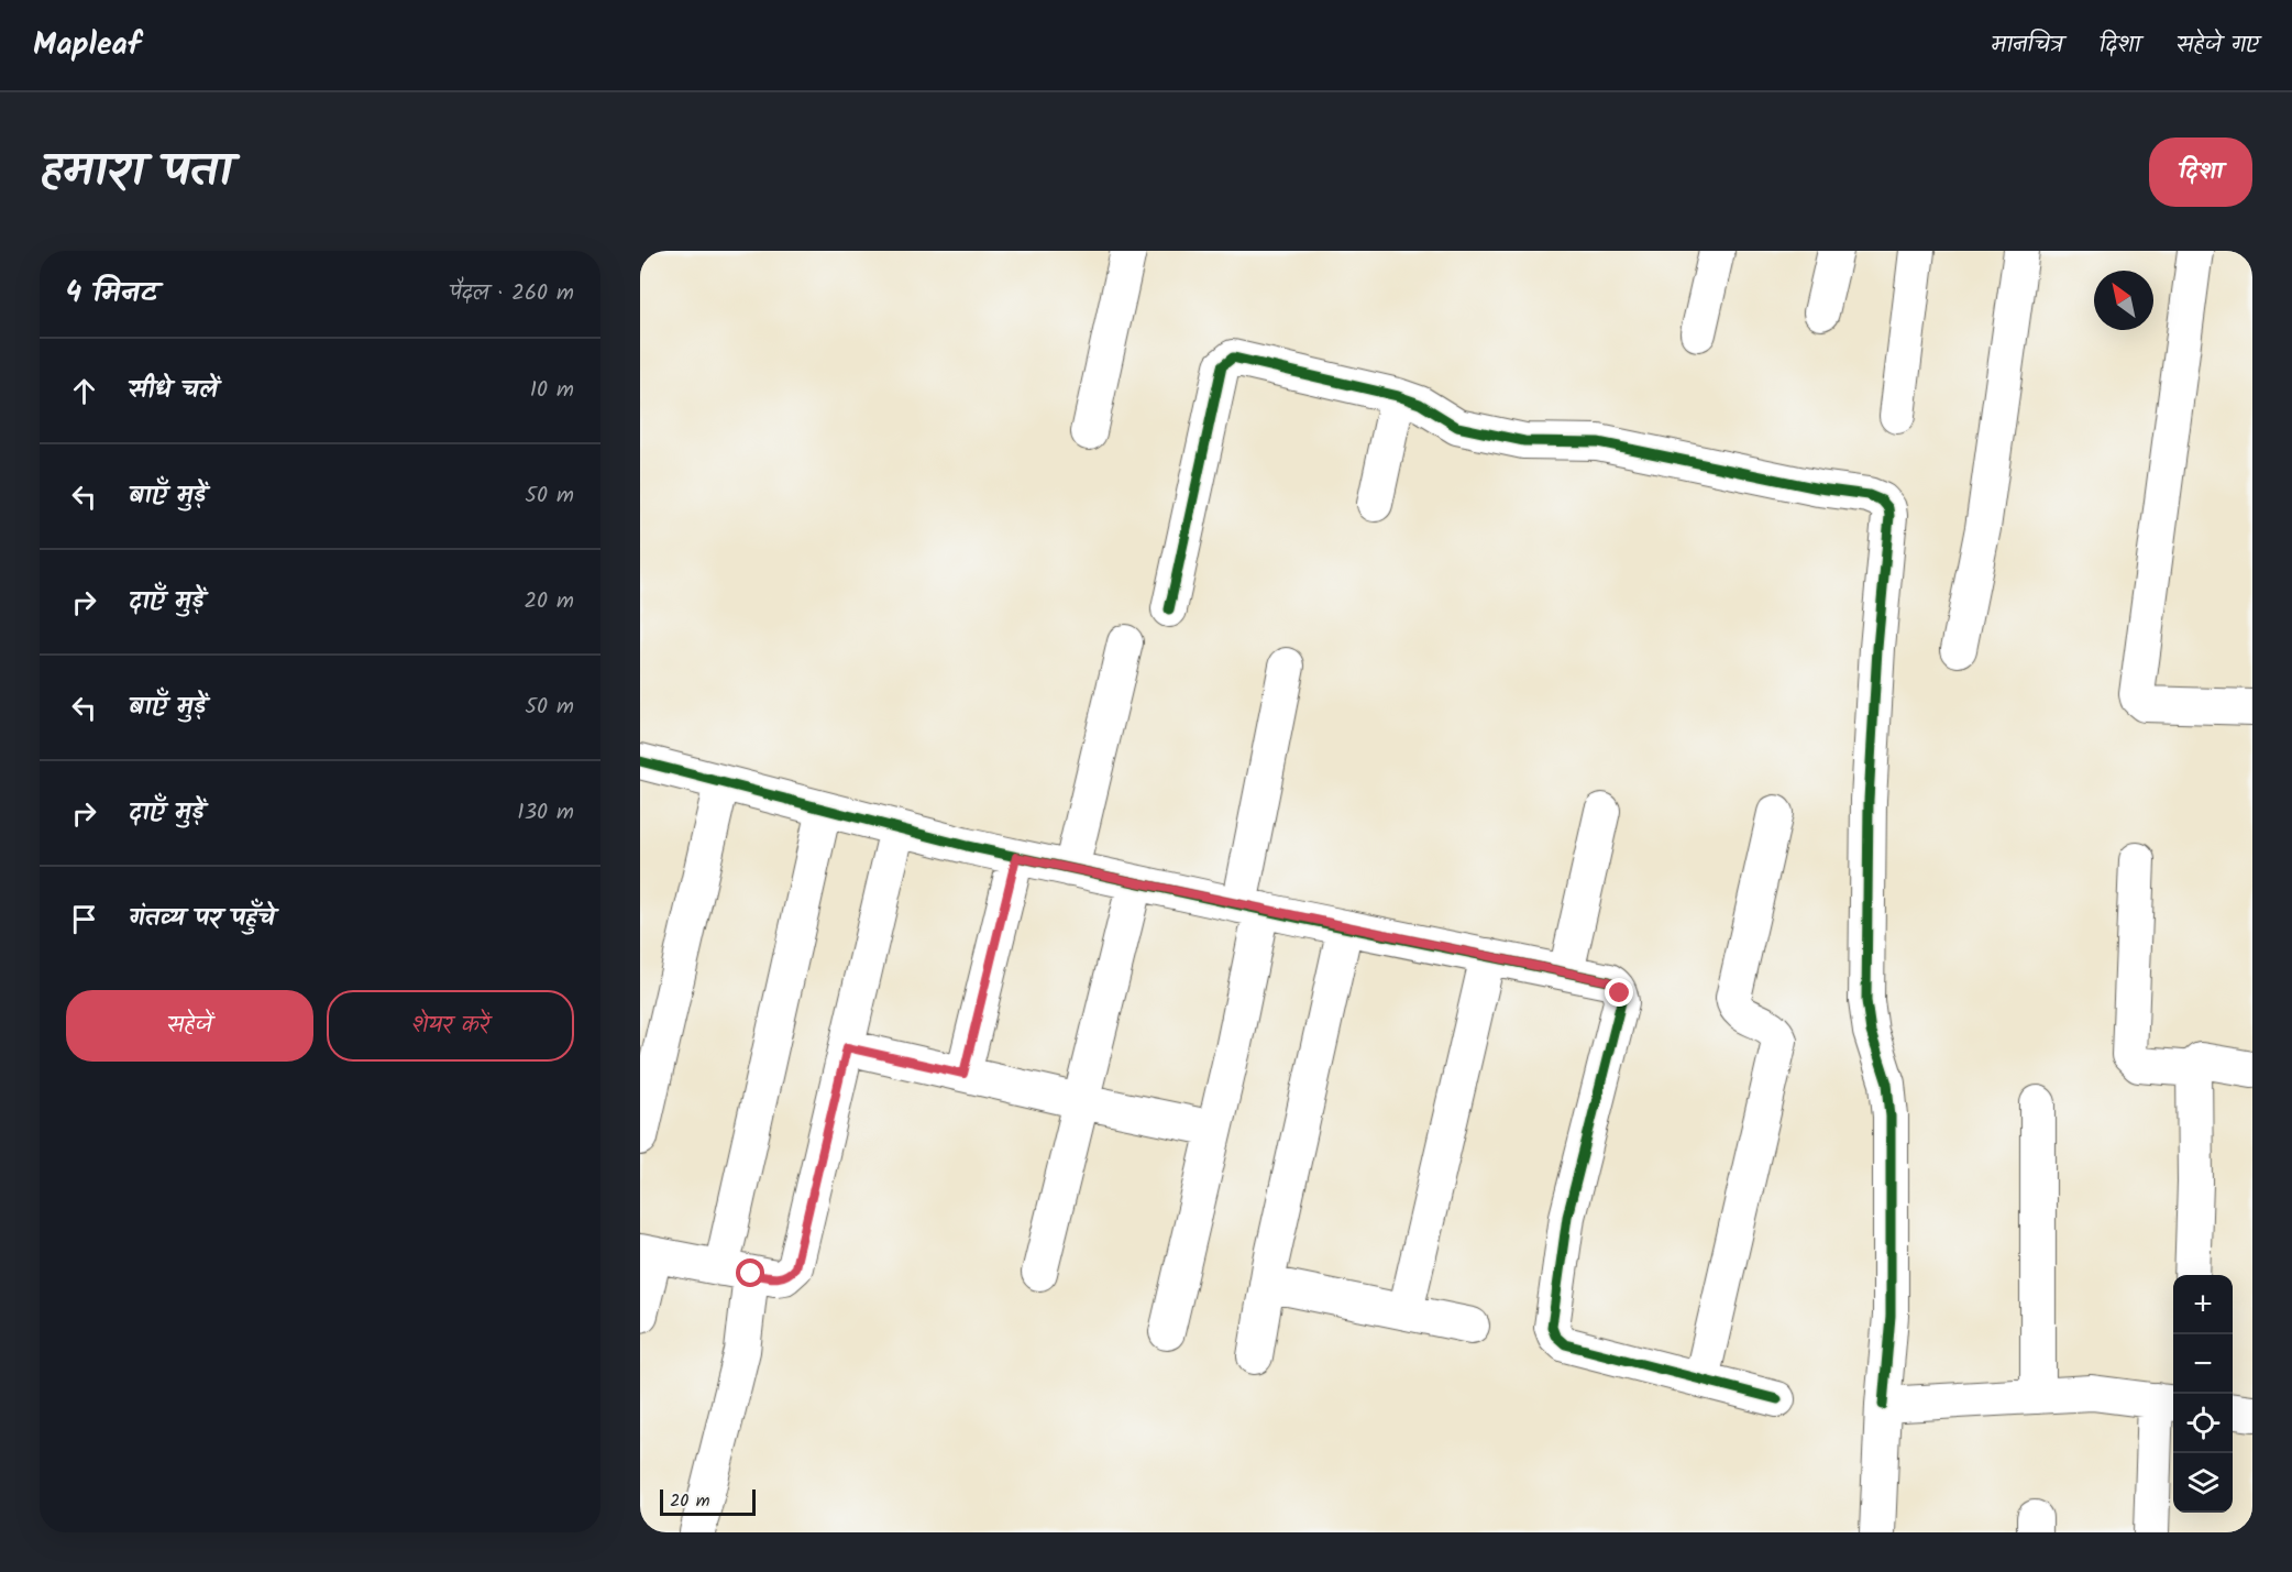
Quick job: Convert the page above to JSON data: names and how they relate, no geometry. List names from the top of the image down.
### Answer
{
  "scale_bar": "20 m",
  "north": "top left",
  "page": {
    "header": "Mapleaf",
    "nav": ["मानचित्र", "दिशा", "सहेजे गए"],
    "title": "हमारा पता",
    "buttons": [
      "दिशा",
      ["सहेजें", "शेयर करें"]
    ],
    "heading": ["4 मिनट", "पैदल · 260 m"],
    "list": [
      ["सीधे चलें", "10 m"],
      ["बाएँ मुड़ें", "50 m"],
      ["दाएँ मुड़ें", "20 m"],
      ["बाएँ मुड़ें", "50 m"],
      ["दाएँ मुड़ें", "130 m"],
      "गंतव्य पर पहुँचे"
    ],
    "map_buttons": ["+", "−"],
    "scale": "20 m"
  }
}
